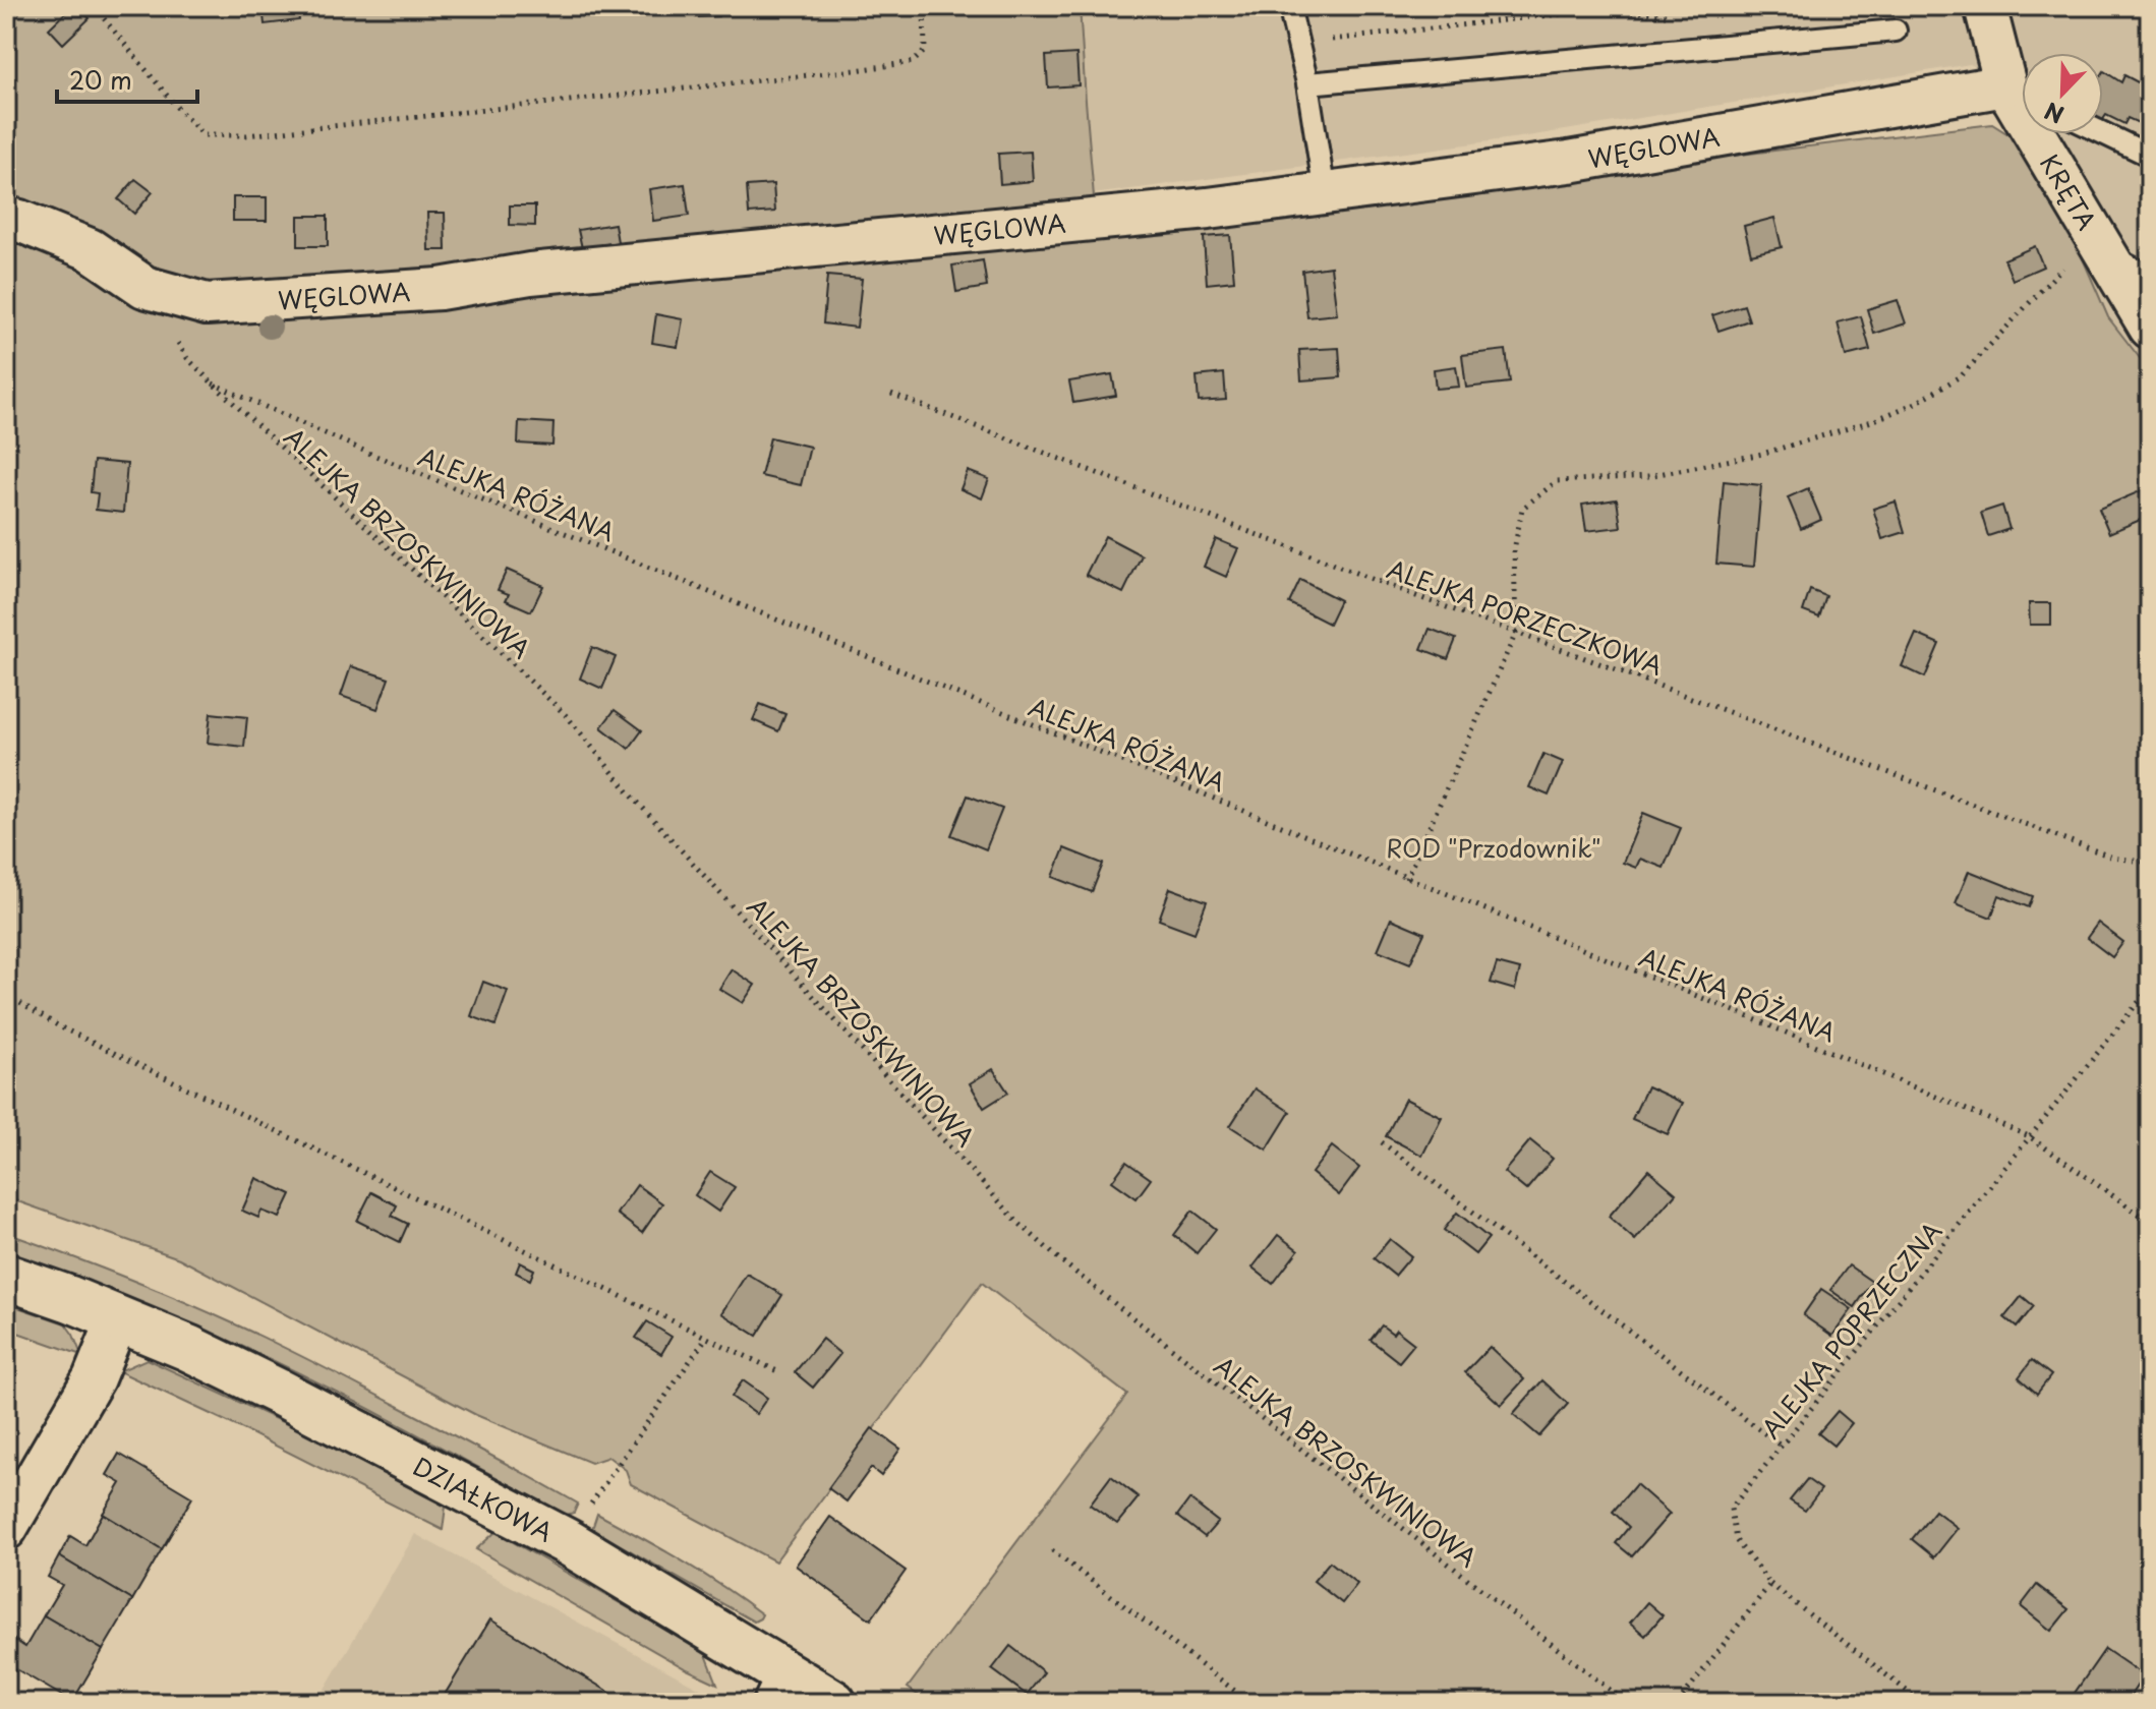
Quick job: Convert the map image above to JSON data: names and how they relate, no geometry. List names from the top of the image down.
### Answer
{
  "streets": {
    "street": ["WĘGLOWA", "KRĘTA", "DZIAŁKOWA"],
    "path": [
      "ALEJKA RÓŻANA",
      "ALEJKA BRZOSKWINIOWA",
      "ALEJKA PORZECZKOWA",
      "ALEJKA POPRZECZNA"
    ]
  },
  "crossings": [
    ["WĘGLOWA", "KRĘTA"],
    ["WĘGLOWA", "ALEJKA BRZOSKWINIOWA"],
    ["ALEJKA RÓŻANA", "ALEJKA BRZOSKWINIOWA"],
    ["ALEJKA RÓŻANA", "ALEJKA POPRZECZNA"]
  ],
  "parks": ["ROD \"Przodownik\""],
  "scale_bar": "20 m",
  "north": "bottom left"
}
